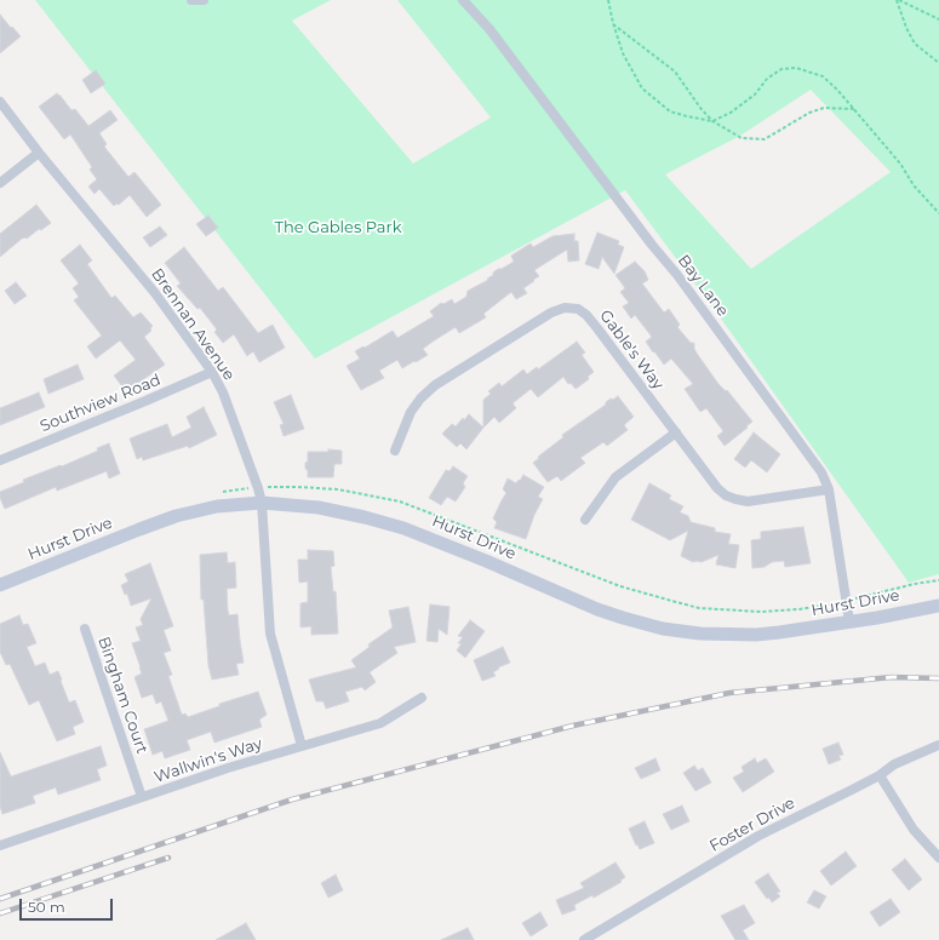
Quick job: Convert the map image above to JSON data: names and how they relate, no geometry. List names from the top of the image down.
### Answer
{
  "streets": {
    "street": [
      "Bay Lane",
      "Brennan Avenue",
      "Gable's Way",
      "Southview Road",
      "Hurst Drive",
      "Bingham Court",
      "Wallwin's Way",
      "Foster Drive"
    ]
  },
  "crossings": [
    ["Bay Lane", "Gable's Way"],
    ["Bay Lane", "Hurst Drive"],
    ["Brennan Avenue", "Southview Road"],
    ["Brennan Avenue", "Hurst Drive"],
    ["Brennan Avenue", "Wallwin's Way"],
    ["Bingham Court", "Wallwin's Way"]
  ],
  "parks": ["The Gables Park"],
  "scale_bar": "50 m"
}
